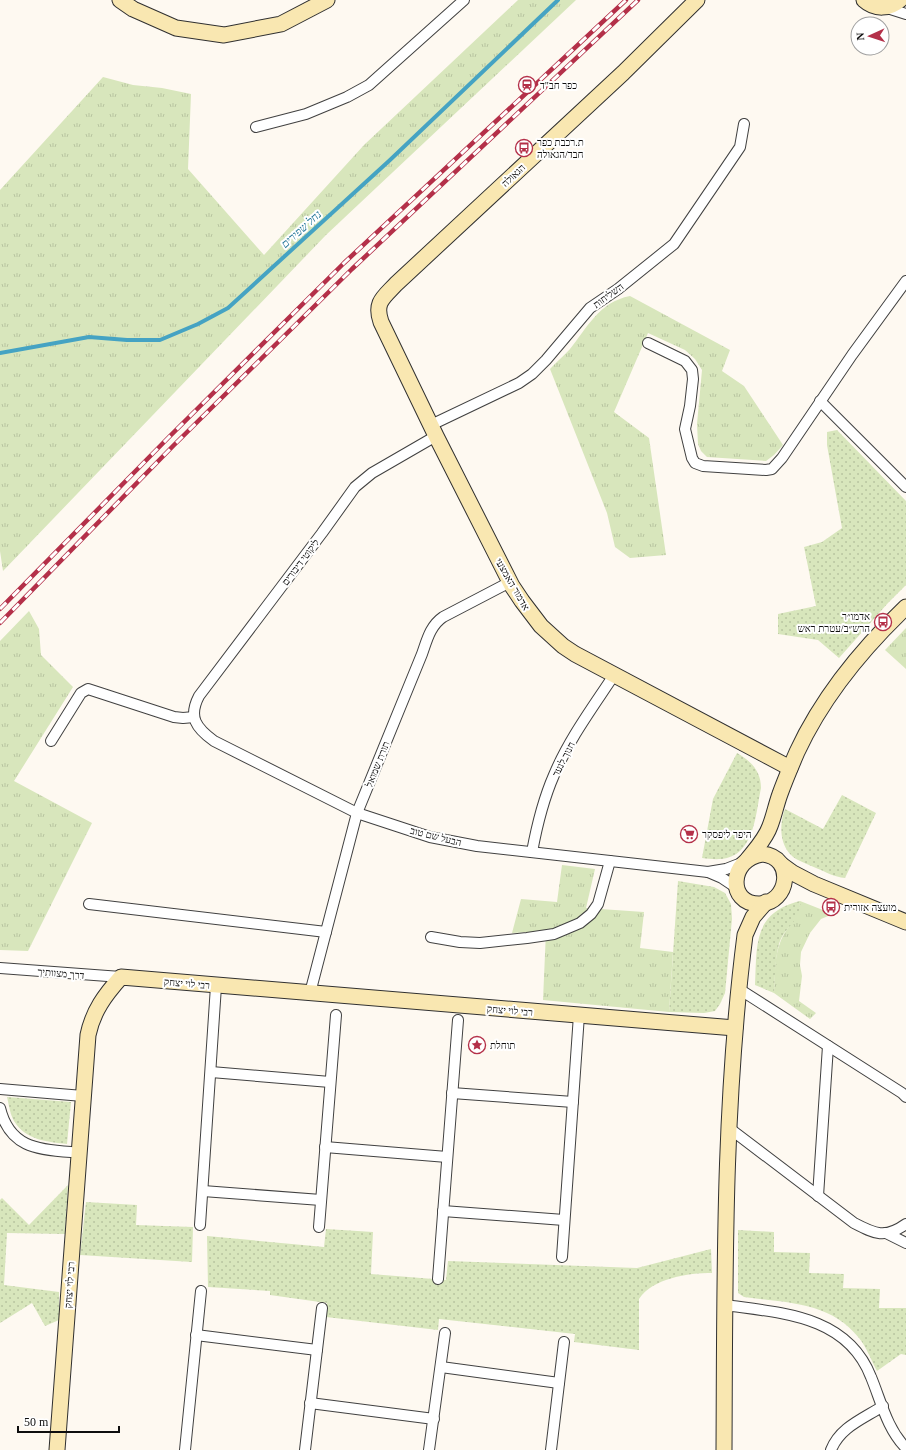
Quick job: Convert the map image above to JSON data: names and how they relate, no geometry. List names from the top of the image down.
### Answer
{
  "streets": {
    "street": [
      "הגאולה",
      "השליחות",
      "ליקוטי דיבורים",
      "אדמור האמצעי",
      "חנוך לנער",
      "תורת שמואל",
      "הבעל שם טוב",
      "דרך מצוותיך",
      "רבי לוי יצחק"
    ]
  },
  "crossings": [
    ["הגאולה", "אדמור האמצעי"],
    ["השליחות", "ליקוטי דיבורים"],
    ["השליחות", "אדמור האמצעי"],
    ["ליקוטי דיבורים", "אדמור האמצעי"],
    ["ליקוטי דיבורים", "הבעל שם טוב"],
    ["אדמור האמצעי", "חנוך לנער"],
    ["אדמור האמצעי", "תורת שמואל"],
    ["חנוך לנער", "הבעל שם טוב"],
    ["תורת שמואל", "הבעל שם טוב"],
    ["תורת שמואל", "רבי לוי יצחק"],
    ["דרך מצוותיך", "רבי לוי יצחק"]
  ],
  "water": ["נחל שפירים"],
  "places": {
    "station": ["כפר חב\"ד"],
    "bus stop": ["ת.רכבת כפר חבד/הגאולה", "אדמו״ר הרש״ב/עטרת ראש", "מועצה אזורית"],
    "supermarket": ["היפר ליפסקר"],
    "place": ["תוחלת"]
  },
  "scale_bar": "50 m",
  "north": "left"
}
